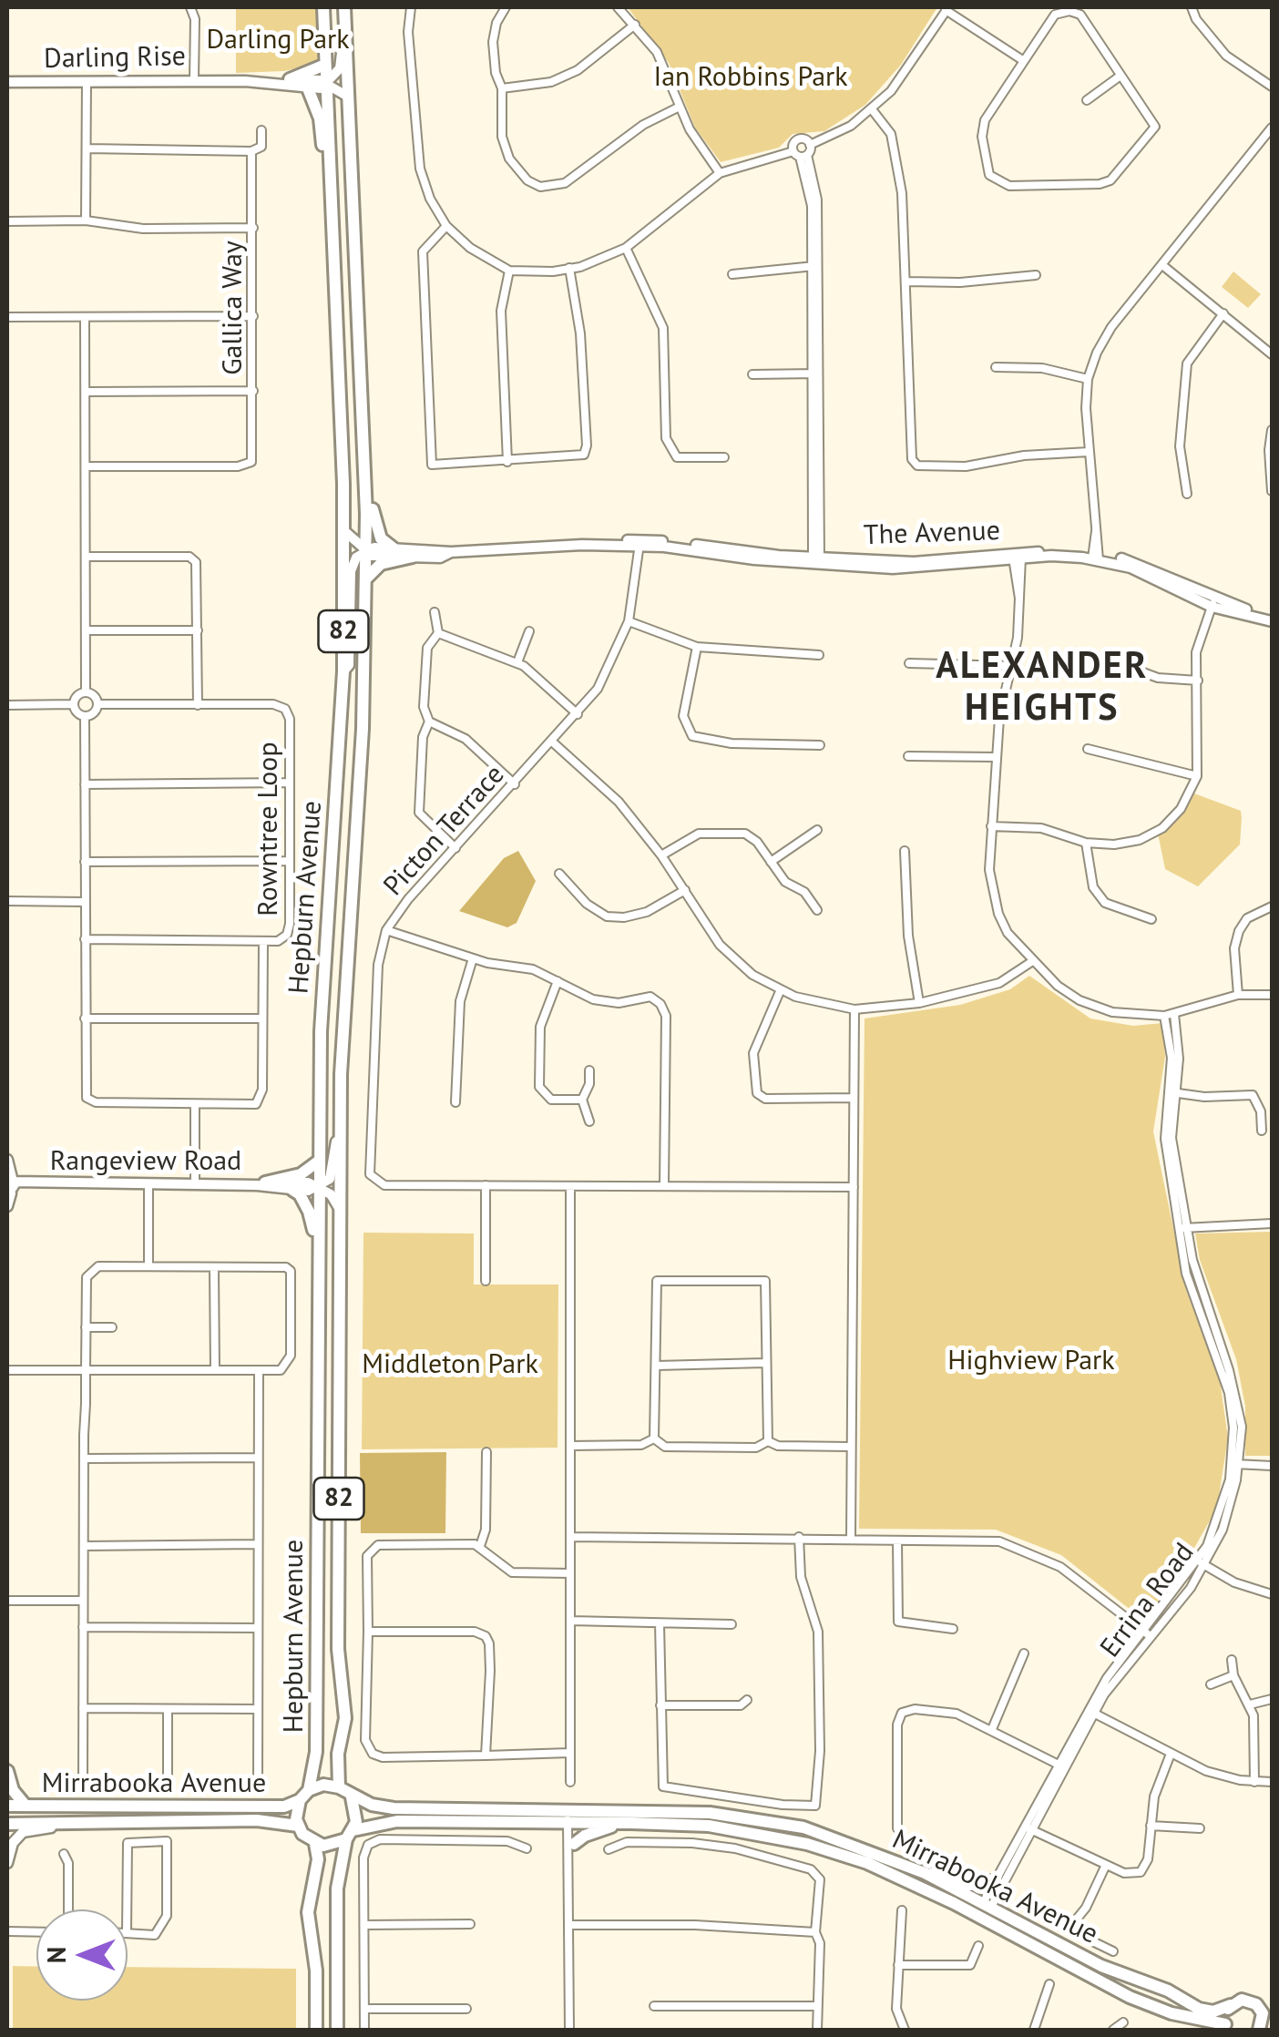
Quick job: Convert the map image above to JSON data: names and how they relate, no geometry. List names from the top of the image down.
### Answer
{
  "streets": {
    "main road": ["82", "Hepburn Avenue", "Mirrabooka Avenue"],
    "street": [
      "Darling Rise",
      "Gallica Way",
      "The Avenue",
      "Rowntree Loop",
      "Picton Terrace",
      "Rangeview Road",
      "Errina Road"
    ]
  },
  "crossings": [
    ["Darling Rise", "Hepburn Avenue"],
    ["The Avenue", "Picton Terrace"],
    ["The Avenue", "Hepburn Avenue"],
    ["82", "Hepburn Avenue"],
    ["82", "Mirrabooka Avenue"],
    ["Hepburn Avenue", "Rangeview Road"],
    ["Hepburn Avenue", "Mirrabooka Avenue"],
    ["Errina Road", "Mirrabooka Avenue"]
  ],
  "districts": ["ALEXANDER HEIGHTS"],
  "parks": [
    "Darling Park",
    "Ian Robbins Park",
    "Highview Park",
    "Middleton Park"
  ],
  "north": "left"
}
